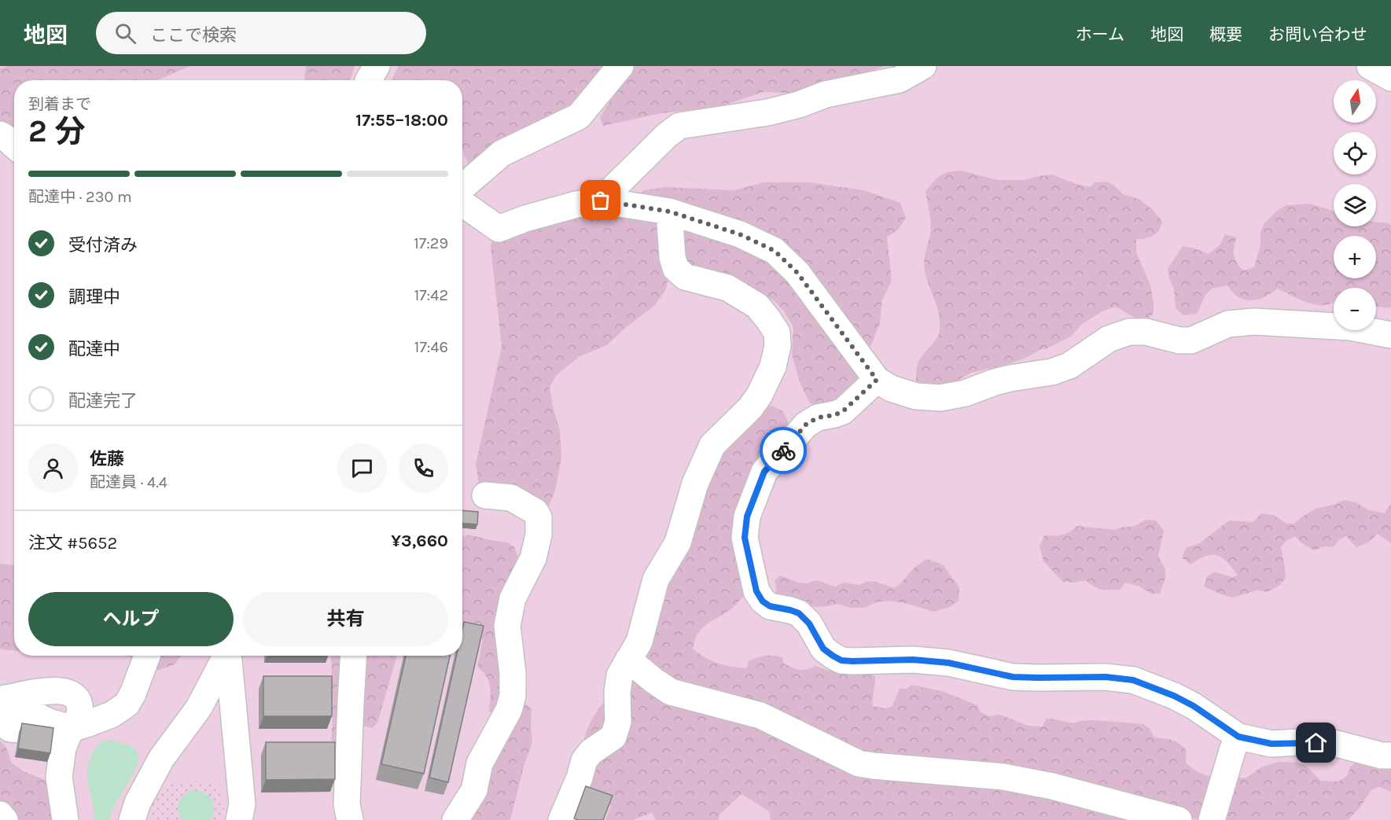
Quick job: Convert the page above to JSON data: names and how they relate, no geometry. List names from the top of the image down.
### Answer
{
  "north": "top",
  "page": {
    "header": "地図",
    "search": "ここで検索",
    "nav": [
      "ホーム",
      "地図",
      "概要",
      "お問い合わせ"
    ],
    "map_buttons": ["+", "−"],
    "heading": ["2 分", "到着まで", "17:55–18:00"],
    "panel": [
      "佐藤",
      "配達員 · 4.4",
      "注文 #5652",
      "¥3,660"
    ],
    "bar": "配達中 · 230 m",
    "list": [
      ["受付済み", "17:29"],
      ["調理中", "17:42"],
      ["配達中", "17:46"],
      "配達完了"
    ],
    "buttons": ["ヘルプ", "共有"]
  }
}
